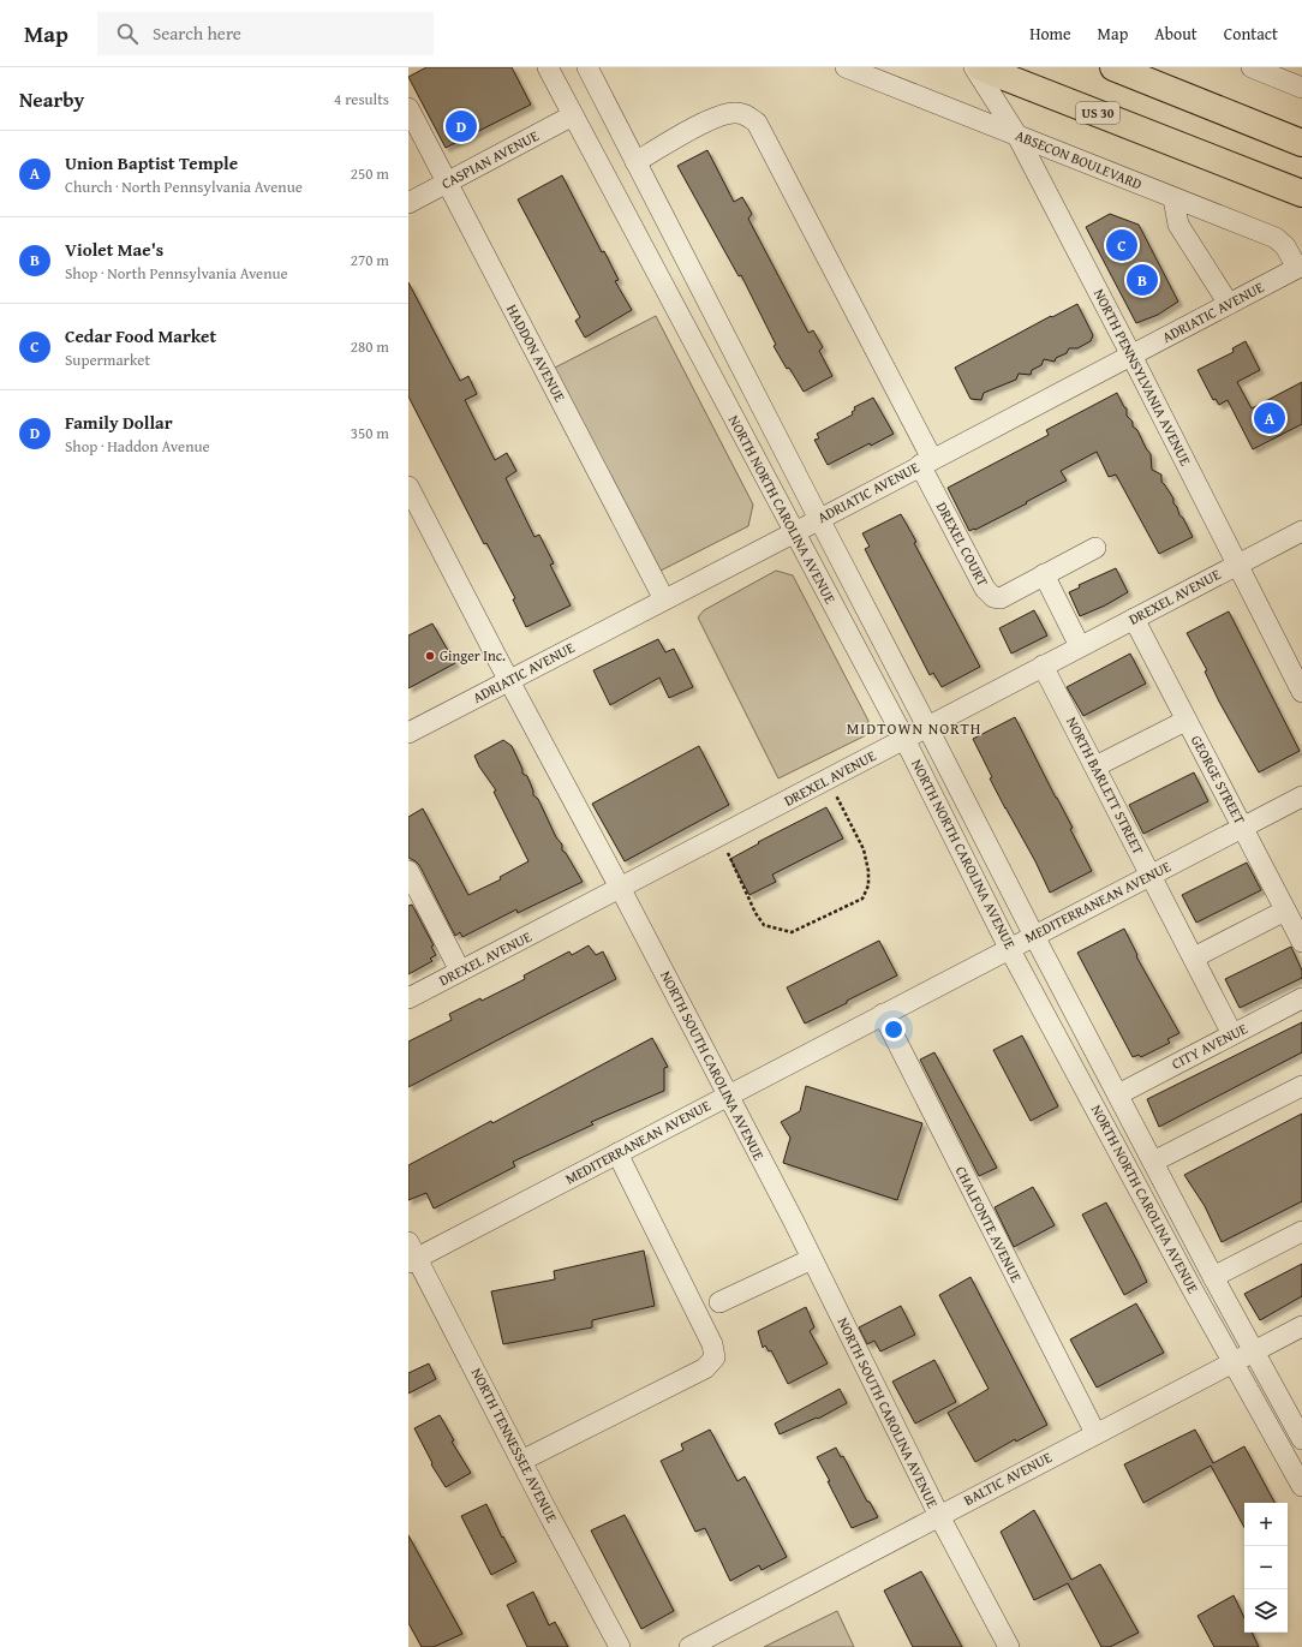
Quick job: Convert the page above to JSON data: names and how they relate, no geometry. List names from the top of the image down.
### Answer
{
  "streets": {
    "highway": ["US 30"],
    "street": [
      "CASPIAN AVENUE",
      "ABSECON BOULEVARD",
      "ADRIATIC AVENUE",
      "HADDON AVENUE",
      "NORTH PENNSYLVANIA AVENUE",
      "NORTH NORTH CAROLINA AVENUE",
      "DREXEL COURT",
      "DREXEL AVENUE",
      "GEORGE STREET",
      "NORTH BARLETT STREET",
      "MEDITERRANEAN AVENUE",
      "CITY AVENUE",
      "NORTH SOUTH CAROLINA AVENUE",
      "CHALFONTE AVENUE",
      "NORTH TENNESSEE AVENUE",
      "BALTIC AVENUE"
    ]
  },
  "crossings": [
    ["CASPIAN AVENUE", "HADDON AVENUE"],
    ["CASPIAN AVENUE", "NORTH NORTH CAROLINA AVENUE"],
    ["ABSECON BOULEVARD", "ADRIATIC AVENUE"],
    ["ABSECON BOULEVARD", "NORTH PENNSYLVANIA AVENUE"],
    ["ADRIATIC AVENUE", "HADDON AVENUE"],
    ["ADRIATIC AVENUE", "NORTH PENNSYLVANIA AVENUE"],
    ["ADRIATIC AVENUE", "NORTH NORTH CAROLINA AVENUE"],
    ["ADRIATIC AVENUE", "DREXEL COURT"],
    ["ADRIATIC AVENUE", "NORTH SOUTH CAROLINA AVENUE"],
    ["NORTH PENNSYLVANIA AVENUE", "DREXEL AVENUE"],
    ["NORTH NORTH CAROLINA AVENUE", "DREXEL AVENUE"],
    ["NORTH NORTH CAROLINA AVENUE", "MEDITERRANEAN AVENUE"],
    ["NORTH NORTH CAROLINA AVENUE", "CITY AVENUE"],
    ["NORTH NORTH CAROLINA AVENUE", "BALTIC AVENUE"],
    ["DREXEL AVENUE", "GEORGE STREET"],
    ["DREXEL AVENUE", "NORTH BARLETT STREET"],
    ["DREXEL AVENUE", "NORTH SOUTH CAROLINA AVENUE"],
    ["GEORGE STREET", "MEDITERRANEAN AVENUE"],
    ["NORTH BARLETT STREET", "MEDITERRANEAN AVENUE"],
    ["NORTH BARLETT STREET", "CITY AVENUE"],
    ["MEDITERRANEAN AVENUE", "NORTH SOUTH CAROLINA AVENUE"],
    ["MEDITERRANEAN AVENUE", "CHALFONTE AVENUE"],
    ["MEDITERRANEAN AVENUE", "NORTH TENNESSEE AVENUE"],
    ["NORTH SOUTH CAROLINA AVENUE", "BALTIC AVENUE"],
    ["CHALFONTE AVENUE", "BALTIC AVENUE"]
  ],
  "districts": ["MIDTOWN NORTH"],
  "places": ["Ginger Inc."],
  "page": {
    "header": "Map",
    "search": "Search here",
    "nav": [
      "Home",
      "Map",
      "About",
      "Contact"
    ],
    "heading": ["Nearby", "4 results"],
    "pins": [
      "D",
      "C",
      "B",
      "A"
    ],
    "list": [
      {
        "mark": "A",
        "name": "Union Baptist Temple",
        "note": "Church · North Pennsylvania Avenue",
        "value": "250 m"
      },
      {
        "mark": "B",
        "name": "Violet Mae's",
        "note": "Shop · North Pennsylvania Avenue",
        "value": "270 m"
      },
      {
        "mark": "C",
        "name": "Cedar Food Market",
        "note": "Supermarket",
        "value": "280 m"
      },
      {
        "mark": "D",
        "name": "Family Dollar",
        "note": "Shop · Haddon Avenue",
        "value": "350 m"
      }
    ],
    "map_buttons": ["+", "−"]
  }
}
